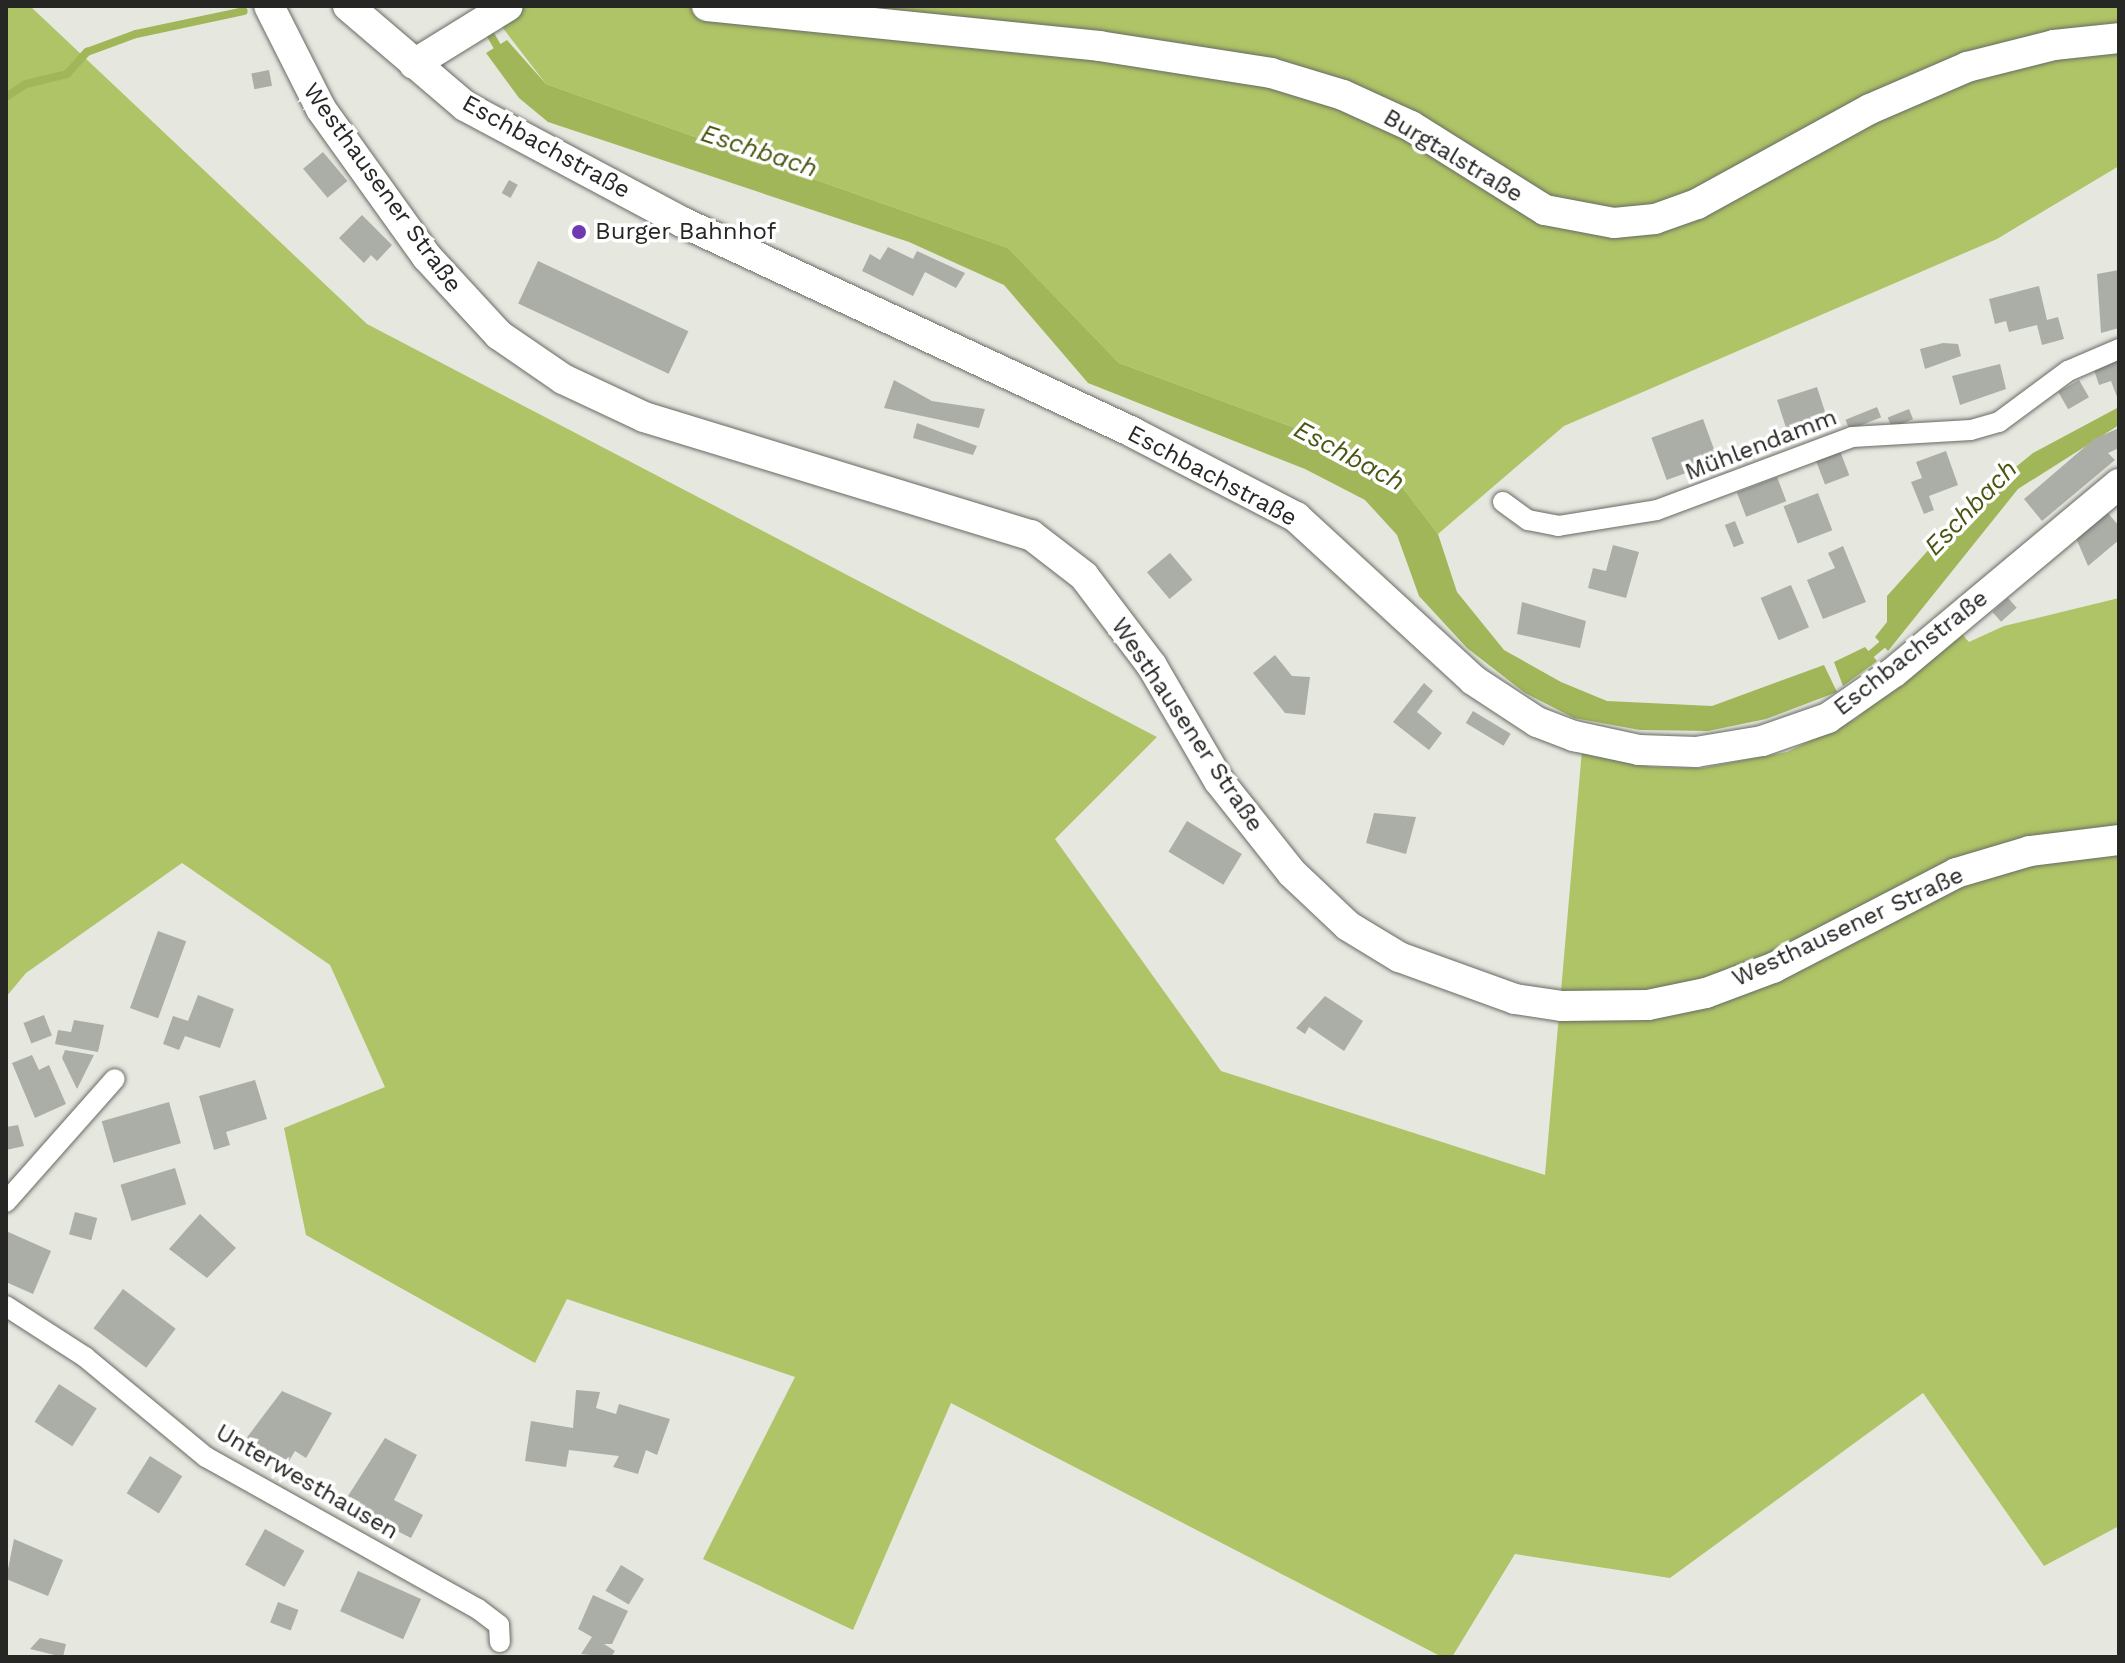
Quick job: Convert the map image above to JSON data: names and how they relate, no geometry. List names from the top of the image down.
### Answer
{
  "streets": {
    "main road": ["Eschbachstraße", "Burgtalstraße", "Westhausener Straße"],
    "street": ["Mühlendamm", "Unterwesthausen"]
  },
  "water": ["Eschbach"],
  "places": ["Burger Bahnhof"]
}
